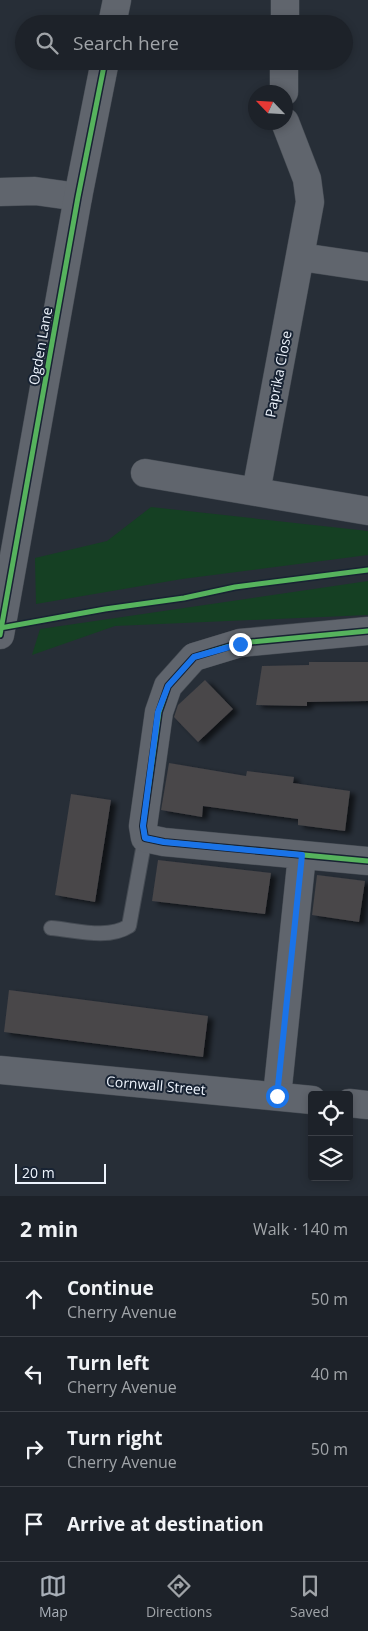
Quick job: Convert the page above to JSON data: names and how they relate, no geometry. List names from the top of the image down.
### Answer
{
  "streets": {
    "street": ["Ogden Lane", "Paprika Close", "Cornwall Street"]
  },
  "scale_bar": "20 m",
  "north": "top left",
  "page": {
    "search": "Search here",
    "scale": "20 m",
    "heading": ["2 min", "Walk · 140 m"],
    "list": [
      ["Continue", "Cherry Avenue", "50 m"],
      ["Turn left", "Cherry Avenue", "40 m"],
      ["Turn right", "Cherry Avenue", "50 m"],
      "Arrive at destination"
    ],
    "nav": ["Map", "Directions", "Saved"]
  }
}
